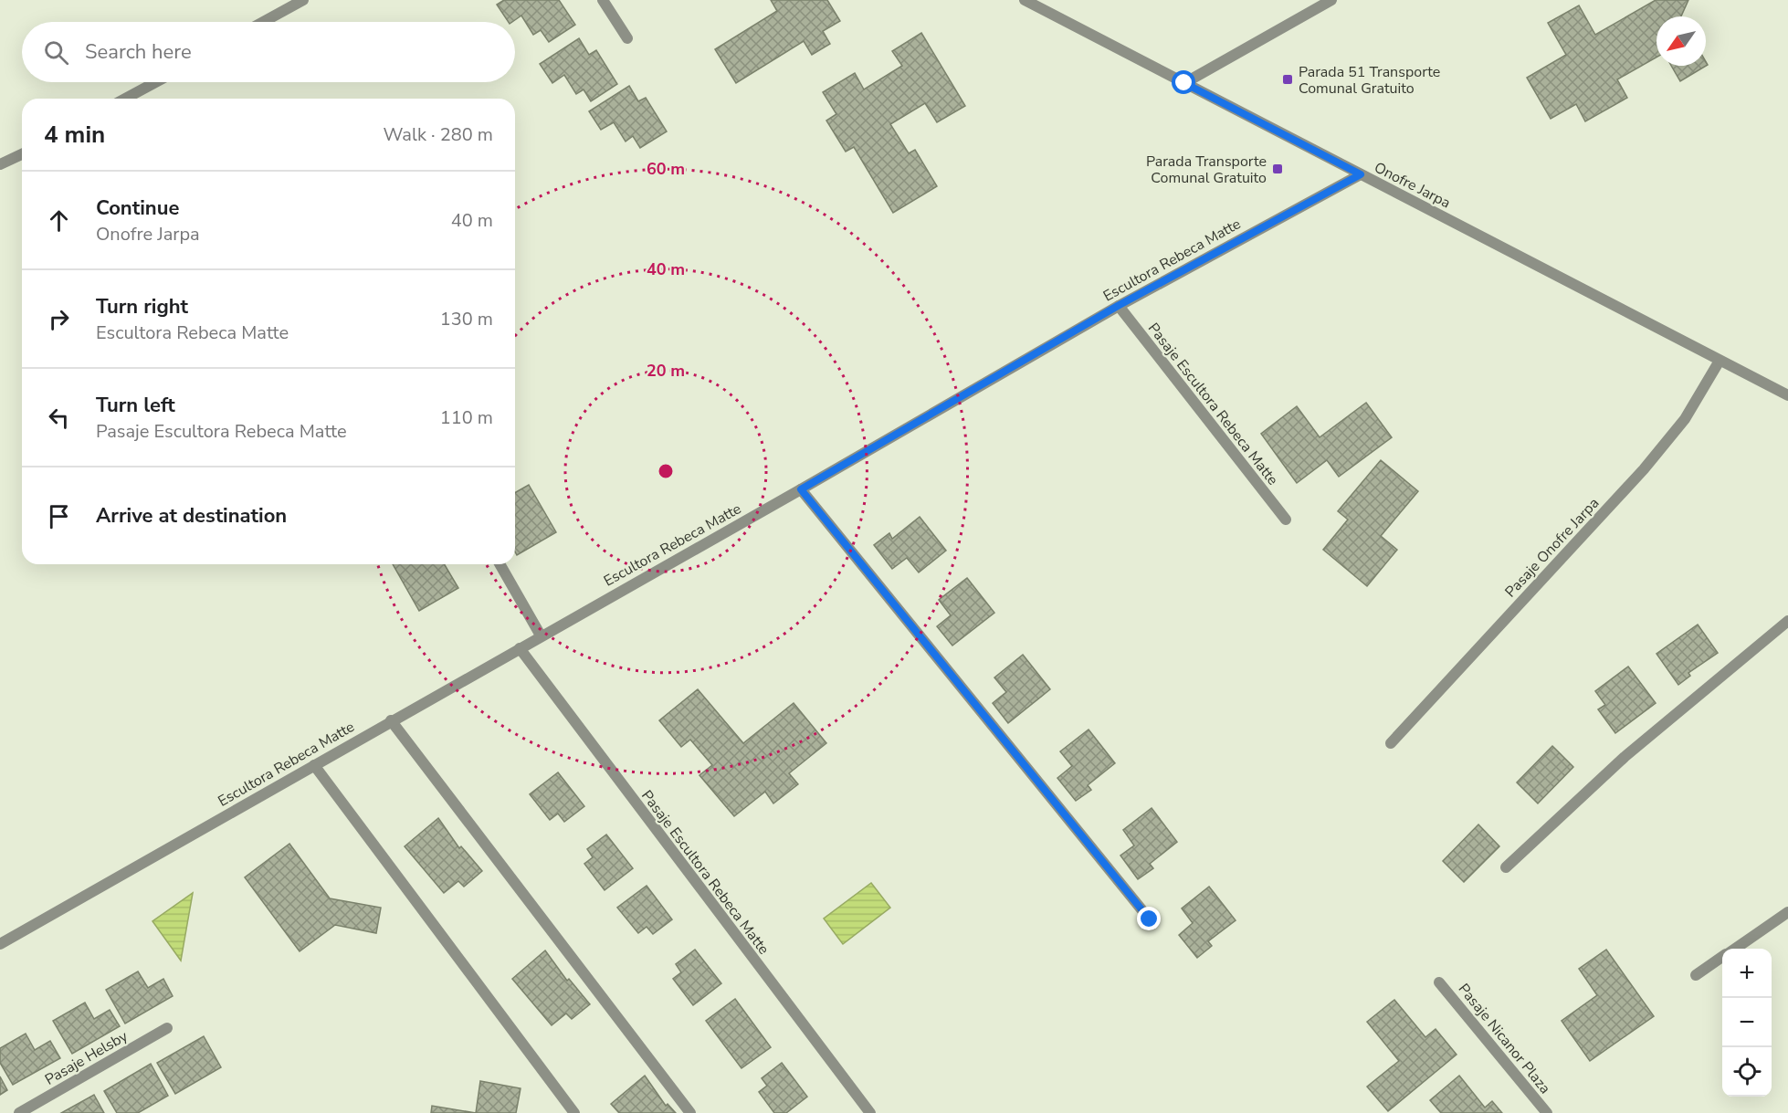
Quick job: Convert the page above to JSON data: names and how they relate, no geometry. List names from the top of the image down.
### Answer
{
  "streets": {
    "street": [
      "Onofre Jarpa",
      "Escultora Rebeca Matte",
      "Pasaje Escultora Rebeca Matte",
      "Pasaje Onofre Jarpa",
      "Pasaje Nicanor Plaza",
      "Pasaje Helsby"
    ]
  },
  "crossings": [
    ["Onofre Jarpa", "Escultora Rebeca Matte"],
    ["Onofre Jarpa", "Pasaje Onofre Jarpa"],
    ["Escultora Rebeca Matte", "Pasaje Escultora Rebeca Matte"]
  ],
  "places": {
    "transit": ["Parada 51 Transporte Comunal Gratuito", "Parada Transporte Comunal Gratuito"]
  },
  "north": "bottom left",
  "page": {
    "search": "Search here",
    "heading": ["4 min", "Walk · 280 m"],
    "list": [
      ["Continue", "Onofre Jarpa", "40 m"],
      ["Turn right", "Escultora Rebeca Matte", "130 m"],
      ["Turn left", "Pasaje Escultora Rebeca Matte", "110 m"],
      "Arrive at destination"
    ],
    "map_buttons": ["+", "−"]
  },
  "rings": ["60 m", "40 m", "20 m"]
}
